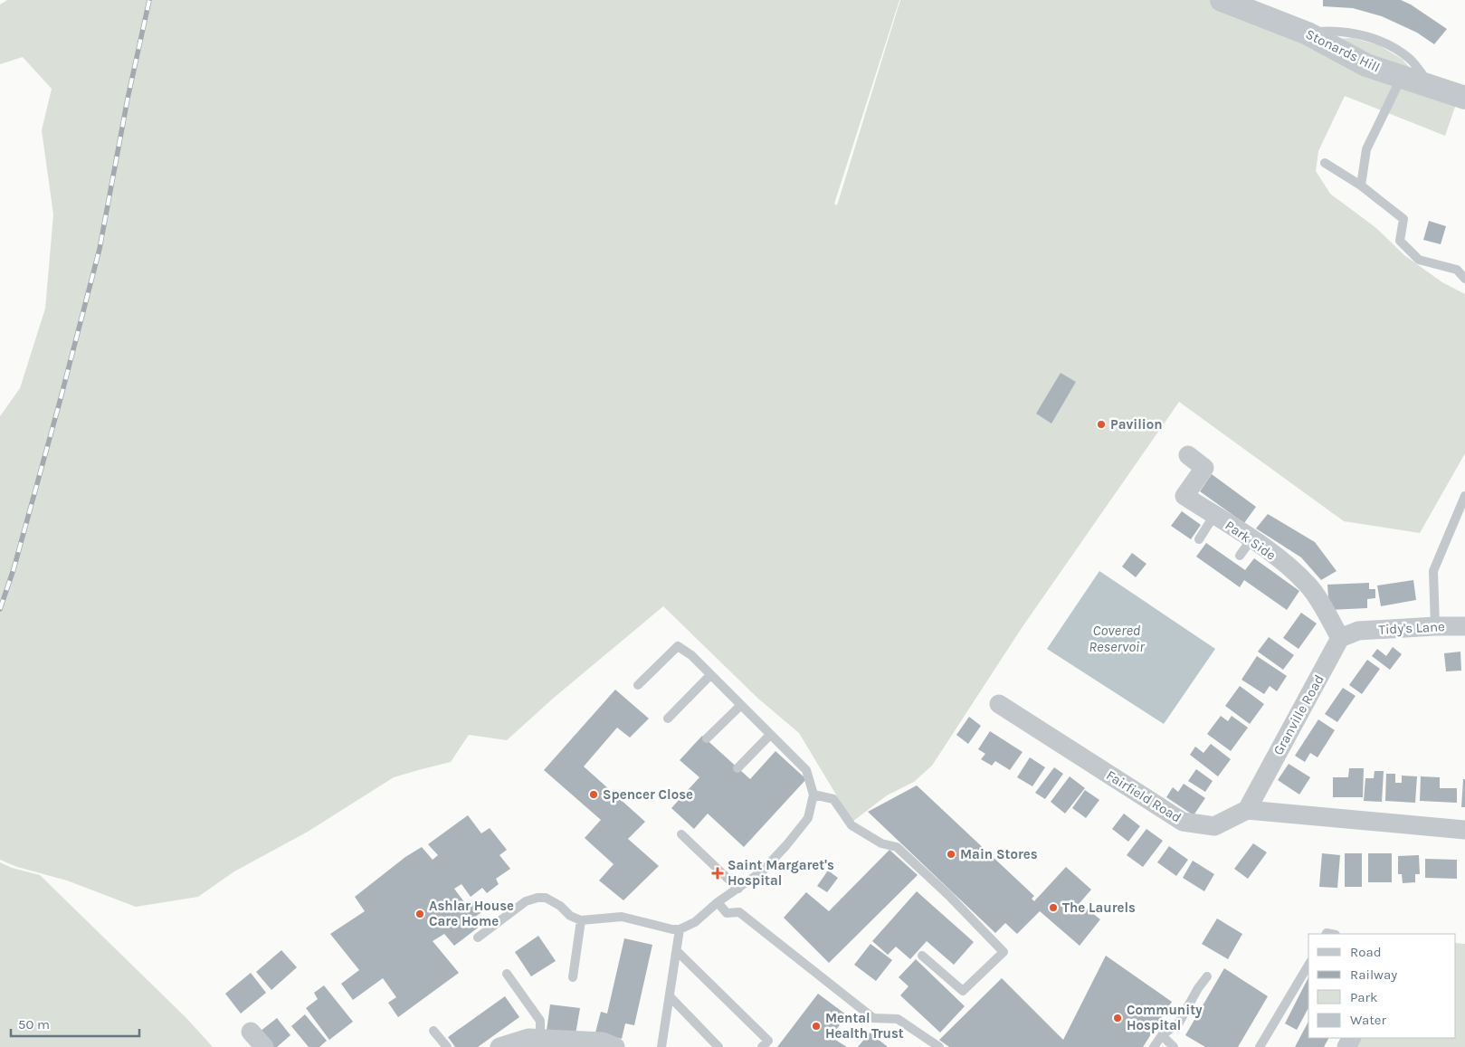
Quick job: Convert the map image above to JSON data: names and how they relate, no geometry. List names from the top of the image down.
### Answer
{
  "streets": {
    "street": [
      "Stonards Hill",
      "Park Side",
      "Tidy's Lane",
      "Granville Road",
      "Fairfield Road"
    ]
  },
  "crossings": [
    ["Park Side", "Tidy's Lane"],
    ["Park Side", "Granville Road"],
    ["Tidy's Lane", "Granville Road"],
    ["Granville Road", "Fairfield Road"]
  ],
  "water": ["Covered Reservoir"],
  "places": {
    "other": [
      "Pavilion",
      "Spencer Close",
      "Main Stores",
      "The Laurels",
      "Ashlar House Care Home",
      "Community Hospital",
      "Mental Health Trust"
    ],
    "health": ["Saint Margaret's Hospital"]
  },
  "legend": [
    "Road",
    "Railway",
    "Park",
    "Water"
  ],
  "scale_bar": "50 m"
}
